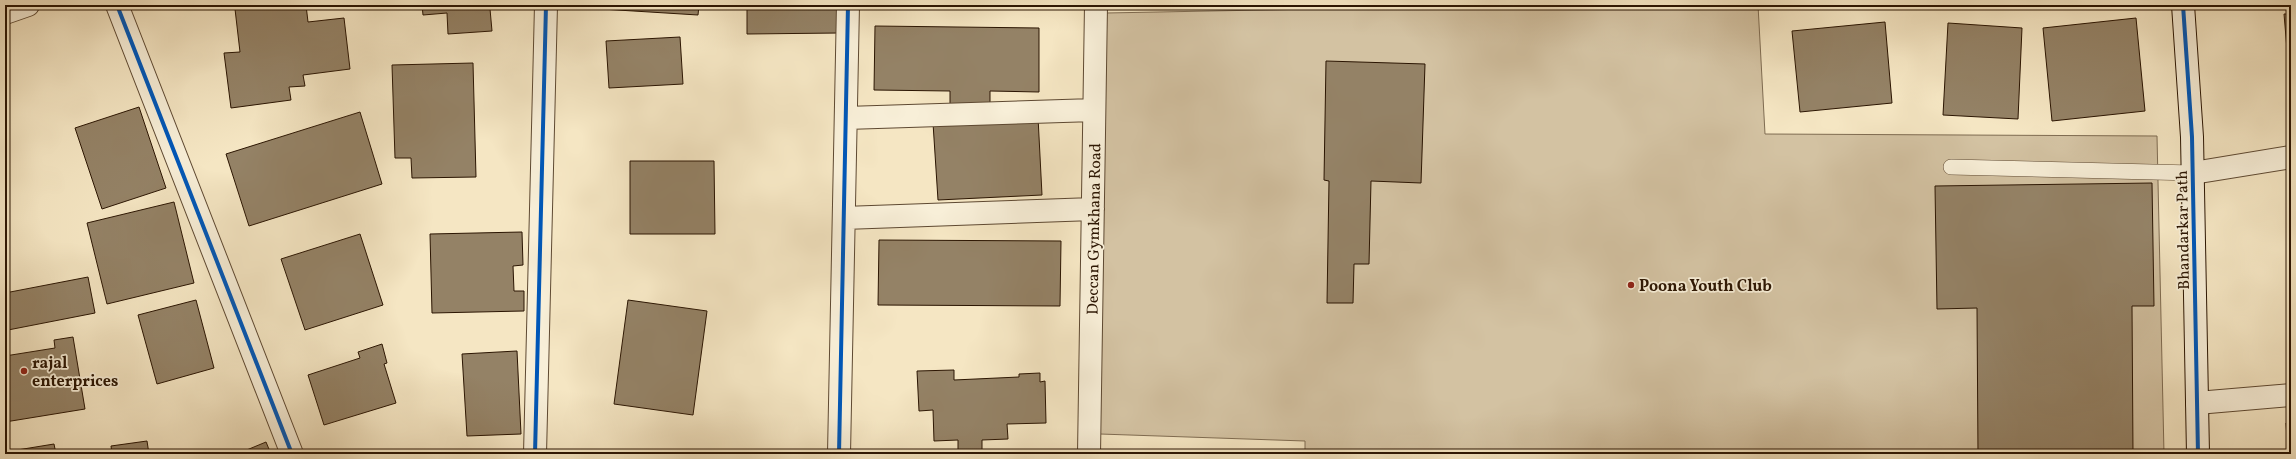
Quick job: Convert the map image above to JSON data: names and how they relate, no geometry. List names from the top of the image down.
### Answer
{
  "streets": {
    "street": ["Deccan Gymkhana Road", "Bhandarkar Path"]
  },
  "places": ["Poona Youth Club", "rajal enterprices"]
}
